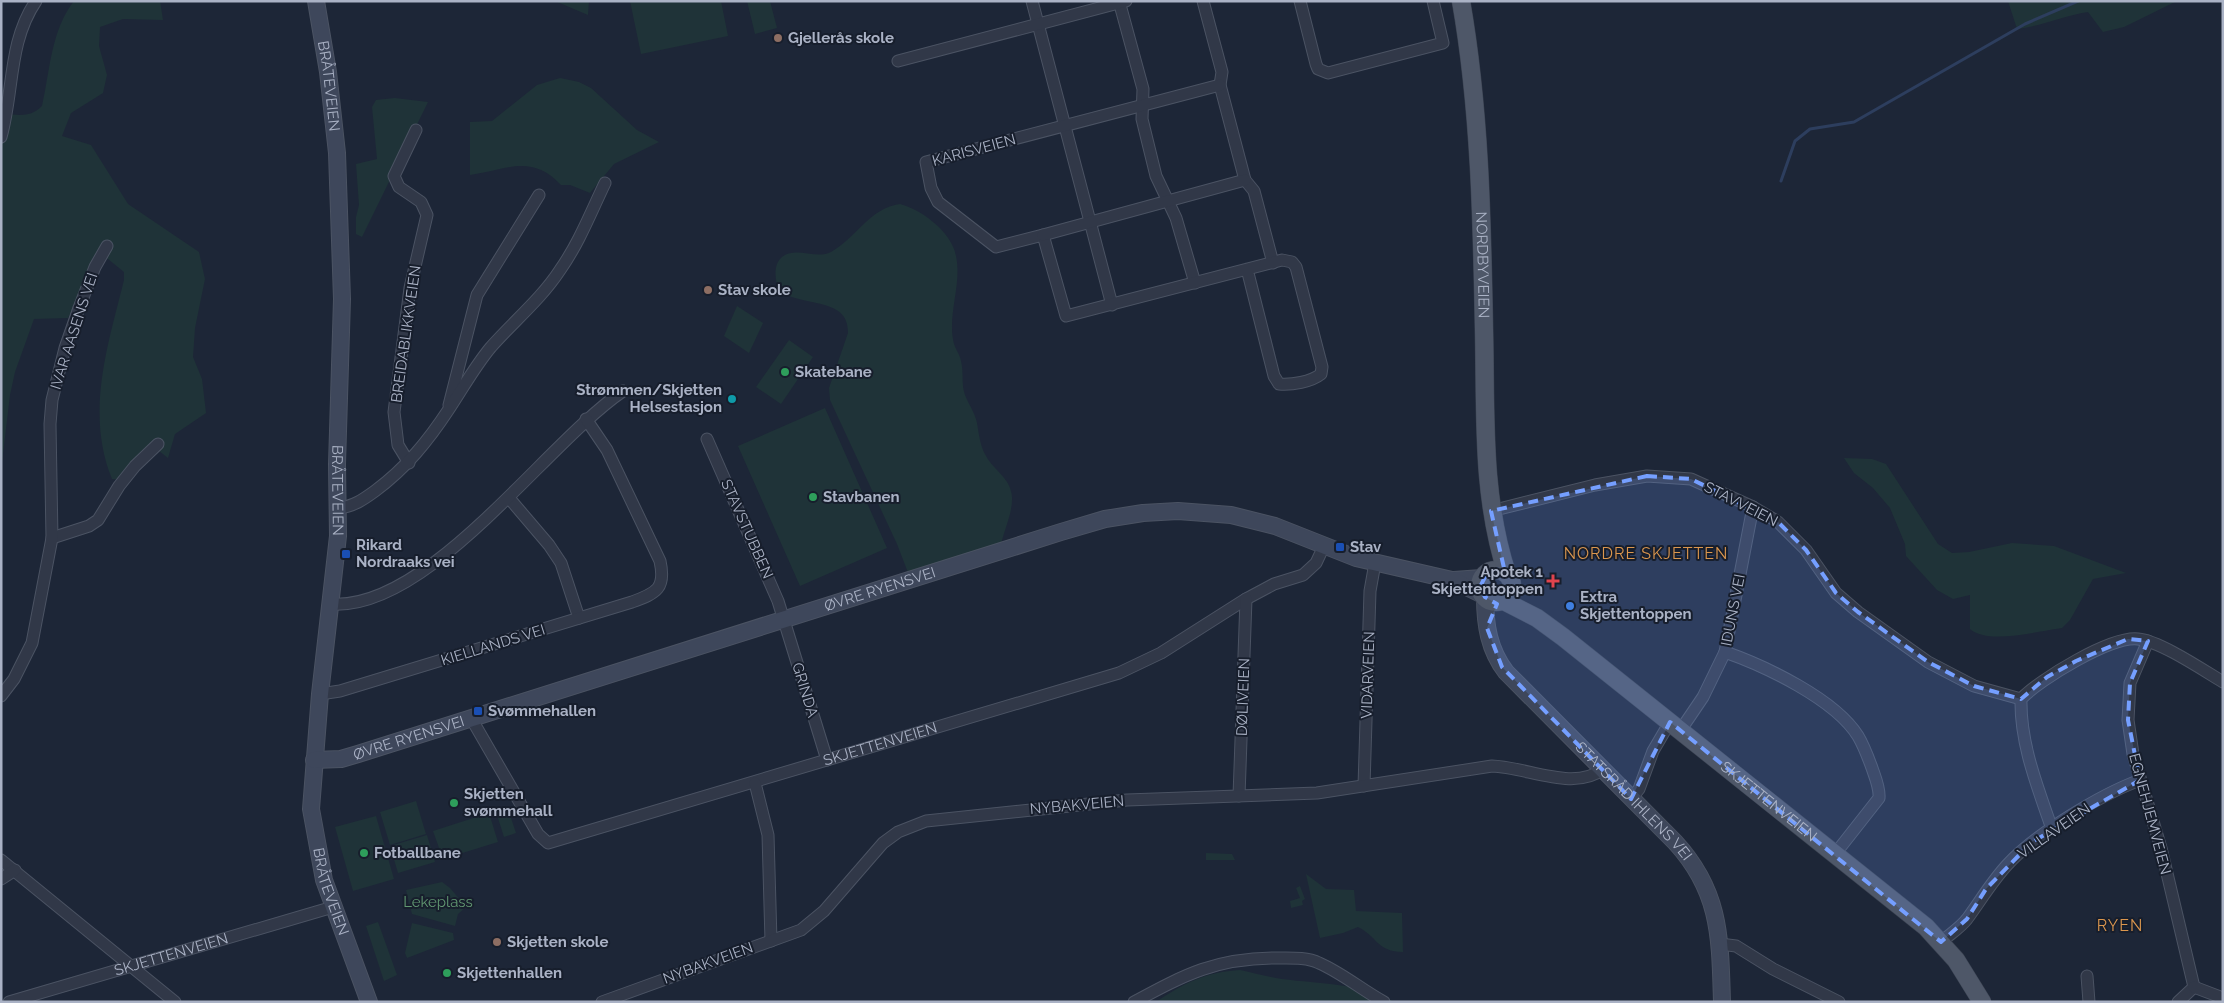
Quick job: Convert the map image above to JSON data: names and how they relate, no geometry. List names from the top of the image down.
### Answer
{
  "streets": {
    "main road": ["NORDBYVEIEN", "SKJETTENVEIEN"],
    "street": [
      "BRÅTEVEIEN",
      "KARISVEIEN",
      "IVAR AASENS VEI",
      "BREIDABLIKKVEIEN",
      "STAVVEIEN",
      "STAVSTUBBEN",
      "ØVRE RYENSVEI",
      "IDUNS VEI",
      "KIELLANDS VEI",
      "VIDARVEIEN",
      "GRINDA",
      "DØLIVEIEN",
      "STATSRÅD IHLENS VEI",
      "NYBAKVEIEN",
      "EGNEHJEMVEIEN",
      "VILLAVEIEN"
    ]
  },
  "crossings": [
    ["BRÅTEVEIEN", "ØVRE RYENSVEI"],
    ["BRÅTEVEIEN", "KIELLANDS VEI"],
    ["BRÅTEVEIEN", "SKJETTENVEIEN"],
    ["NORDBYVEIEN", "STAVVEIEN"],
    ["NORDBYVEIEN", "ØVRE RYENSVEI"],
    ["NORDBYVEIEN", "SKJETTENVEIEN"],
    ["NORDBYVEIEN", "STATSRÅD IHLENS VEI"],
    ["STAVVEIEN", "IDUNS VEI"],
    ["STAVSTUBBEN", "ØVRE RYENSVEI"],
    ["STAVSTUBBEN", "GRINDA"],
    ["ØVRE RYENSVEI", "VIDARVEIEN"],
    ["ØVRE RYENSVEI", "GRINDA"],
    ["ØVRE RYENSVEI", "SKJETTENVEIEN"],
    ["ØVRE RYENSVEI", "STATSRÅD IHLENS VEI"],
    ["IDUNS VEI", "SKJETTENVEIEN"],
    ["IDUNS VEI", "STATSRÅD IHLENS VEI"],
    ["VIDARVEIEN", "NYBAKVEIEN"],
    ["GRINDA", "SKJETTENVEIEN"],
    ["DØLIVEIEN", "SKJETTENVEIEN"],
    ["DØLIVEIEN", "NYBAKVEIEN"],
    ["SKJETTENVEIEN", "STATSRÅD IHLENS VEI"],
    ["SKJETTENVEIEN", "VILLAVEIEN"],
    ["STATSRÅD IHLENS VEI", "NYBAKVEIEN"],
    ["EGNEHJEMVEIEN", "VILLAVEIEN"]
  ],
  "districts": ["NORDRE SKJETTEN", "RYEN"],
  "parks": ["Lekeplass"],
  "places": {
    "other": [
      "Gjellerås skole",
      "Stav skole",
      "Skatebane",
      "Strømmen/Skjetten Helsestasjon",
      "Stavbanen",
      "Extra Skjettentoppen",
      "Skjetten svømmehall",
      "Fotballbane",
      "Skjetten skole",
      "Skjettenhallen"
    ],
    "transit": ["Stav", "Rikard Nordraaks vei", "Svømmehallen"],
    "health": ["Apotek 1 Skjettentoppen"]
  }
}
